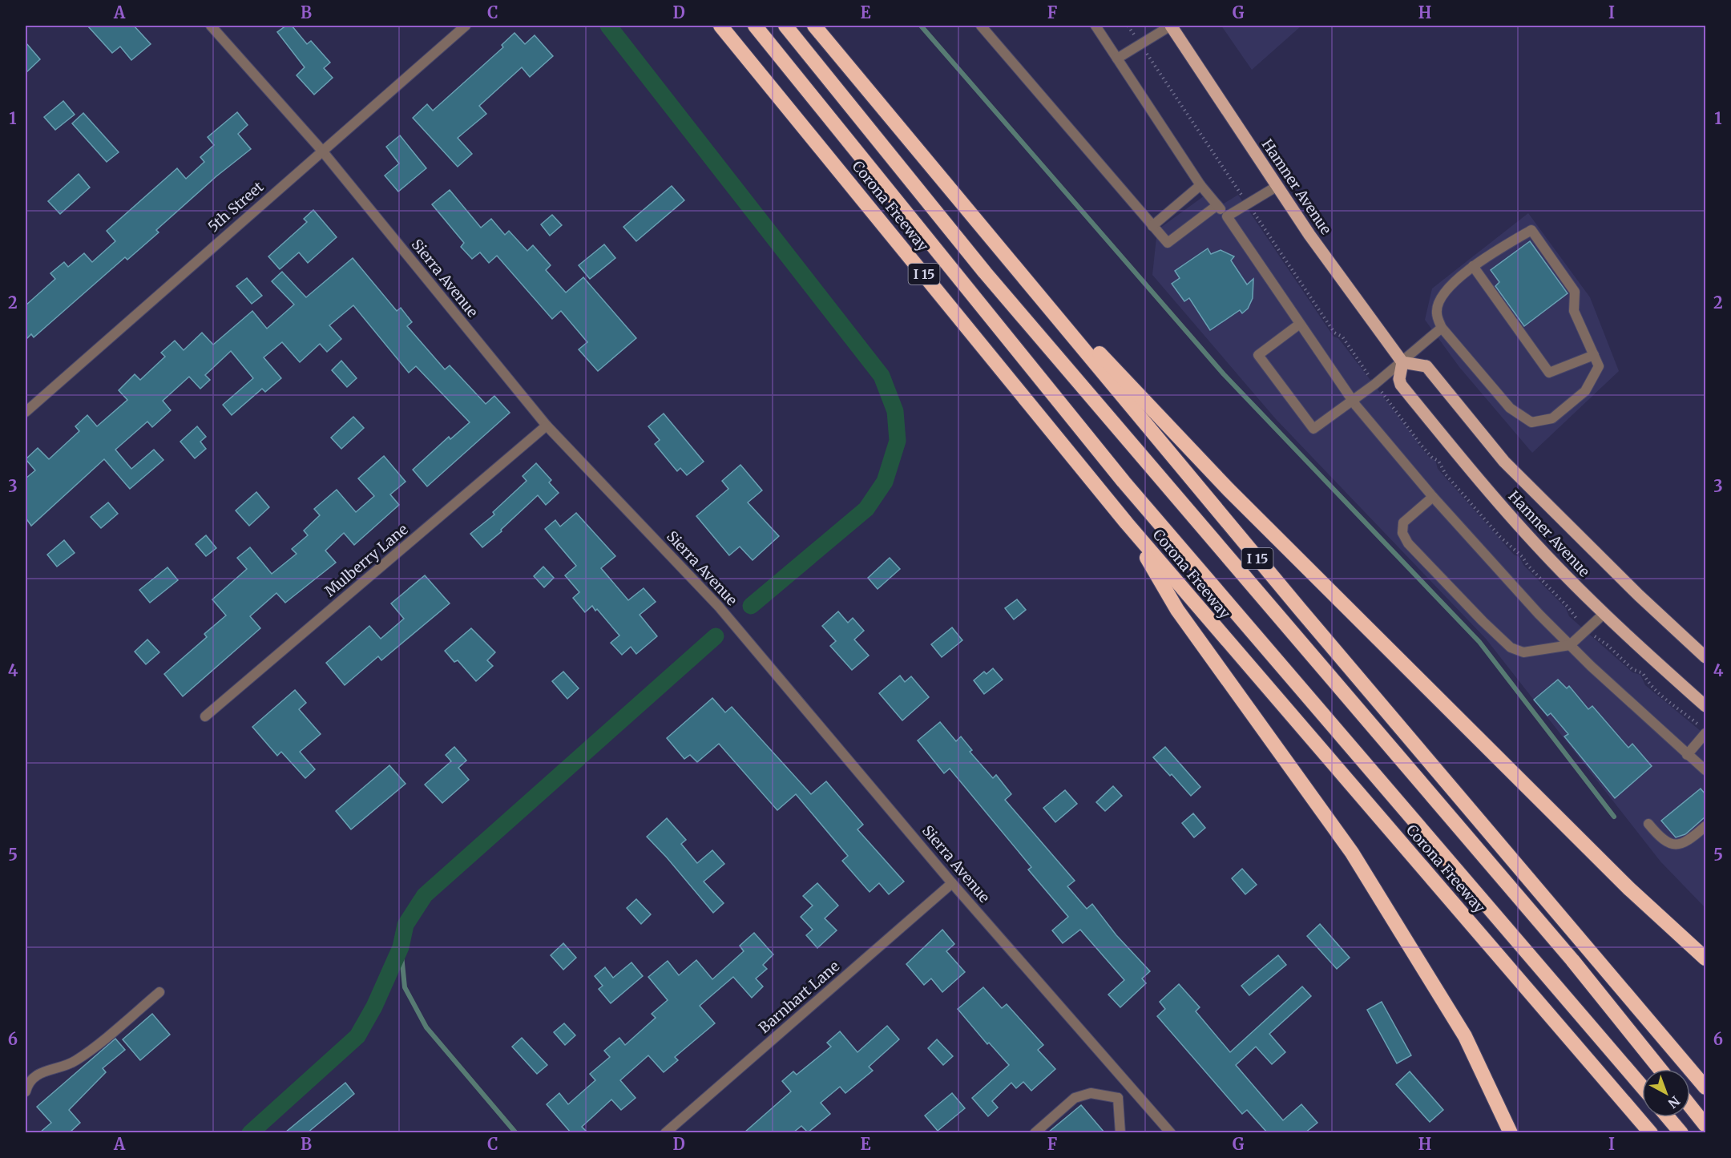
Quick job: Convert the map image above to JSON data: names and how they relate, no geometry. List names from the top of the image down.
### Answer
{
  "streets": {
    "highway": ["Corona Freeway", "I 15"],
    "main road": ["Hamner Avenue"],
    "street": [
      "5th Street",
      "Sierra Avenue",
      "Mulberry Lane",
      "Barnhart Lane"
    ]
  },
  "crossings": [
    ["5th Street", "Sierra Avenue"],
    ["Sierra Avenue", "Mulberry Lane"],
    ["Sierra Avenue", "Barnhart Lane"]
  ],
  "north": "bottom right",
  "grid": {
    "columns": [
      "A",
      "B",
      "C",
      "D",
      "E",
      "F",
      "G",
      "H",
      "I"
    ],
    "rows": [
      "1",
      "2",
      "3",
      "4",
      "5",
      "6"
    ]
  }
}
